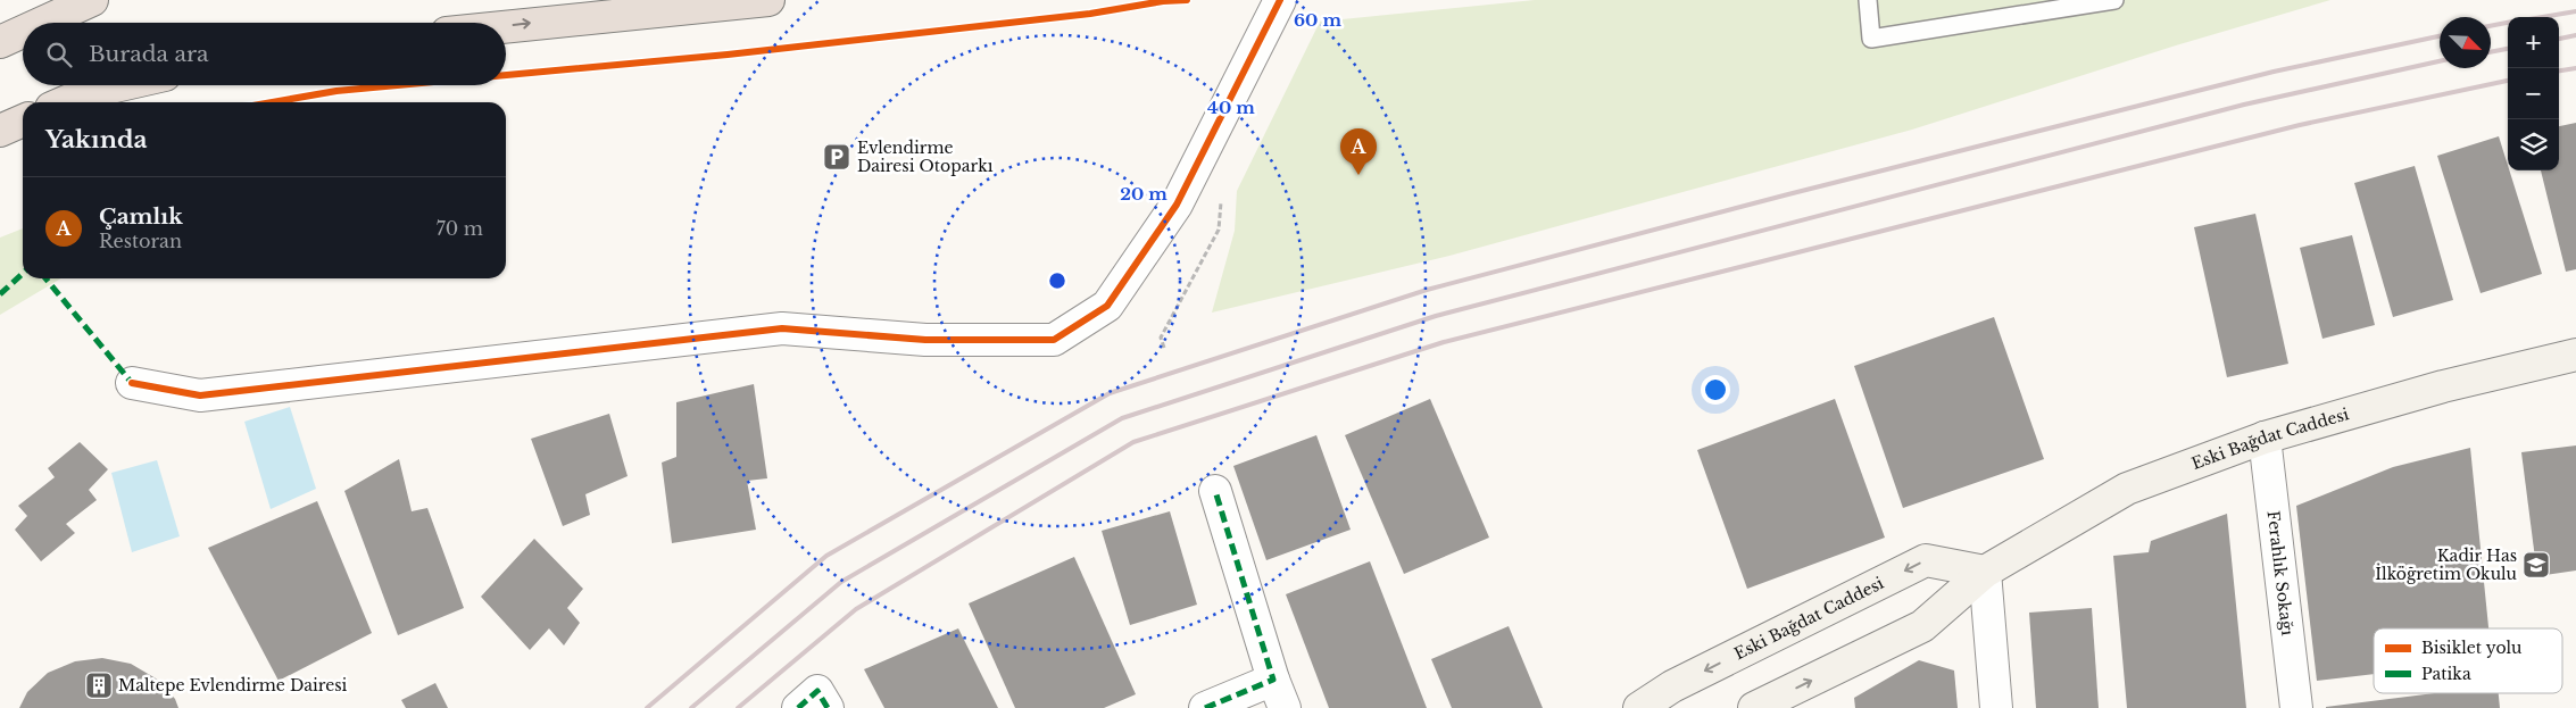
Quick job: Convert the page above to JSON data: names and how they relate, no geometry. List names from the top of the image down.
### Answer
{
  "streets": {
    "street": ["Eski Bağdat Caddesi", "Ferahlık Sokağı"]
  },
  "crossings": [
    ["Eski Bağdat Caddesi", "Ferahlık Sokağı"]
  ],
  "places": {
    "parking": ["Evlendirme Dairesi Otoparkı"],
    "school or university": ["Kadir Has İlköğretim Okulu"],
    "building": ["Maltepe Evlendirme Dairesi"]
  },
  "legend": ["Bisiklet yolu", "Patika"],
  "north": "bottom right",
  "page": {
    "map_buttons": ["+", "−"],
    "search": "Burada ara",
    "heading": "Yakında",
    "pins": "A",
    "list": [
      {
        "mark": "A",
        "name": "Çamlık",
        "note": "Restoran",
        "value": "70 m"
      }
    ]
  },
  "rings": ["60 m", "40 m", "20 m"]
}
